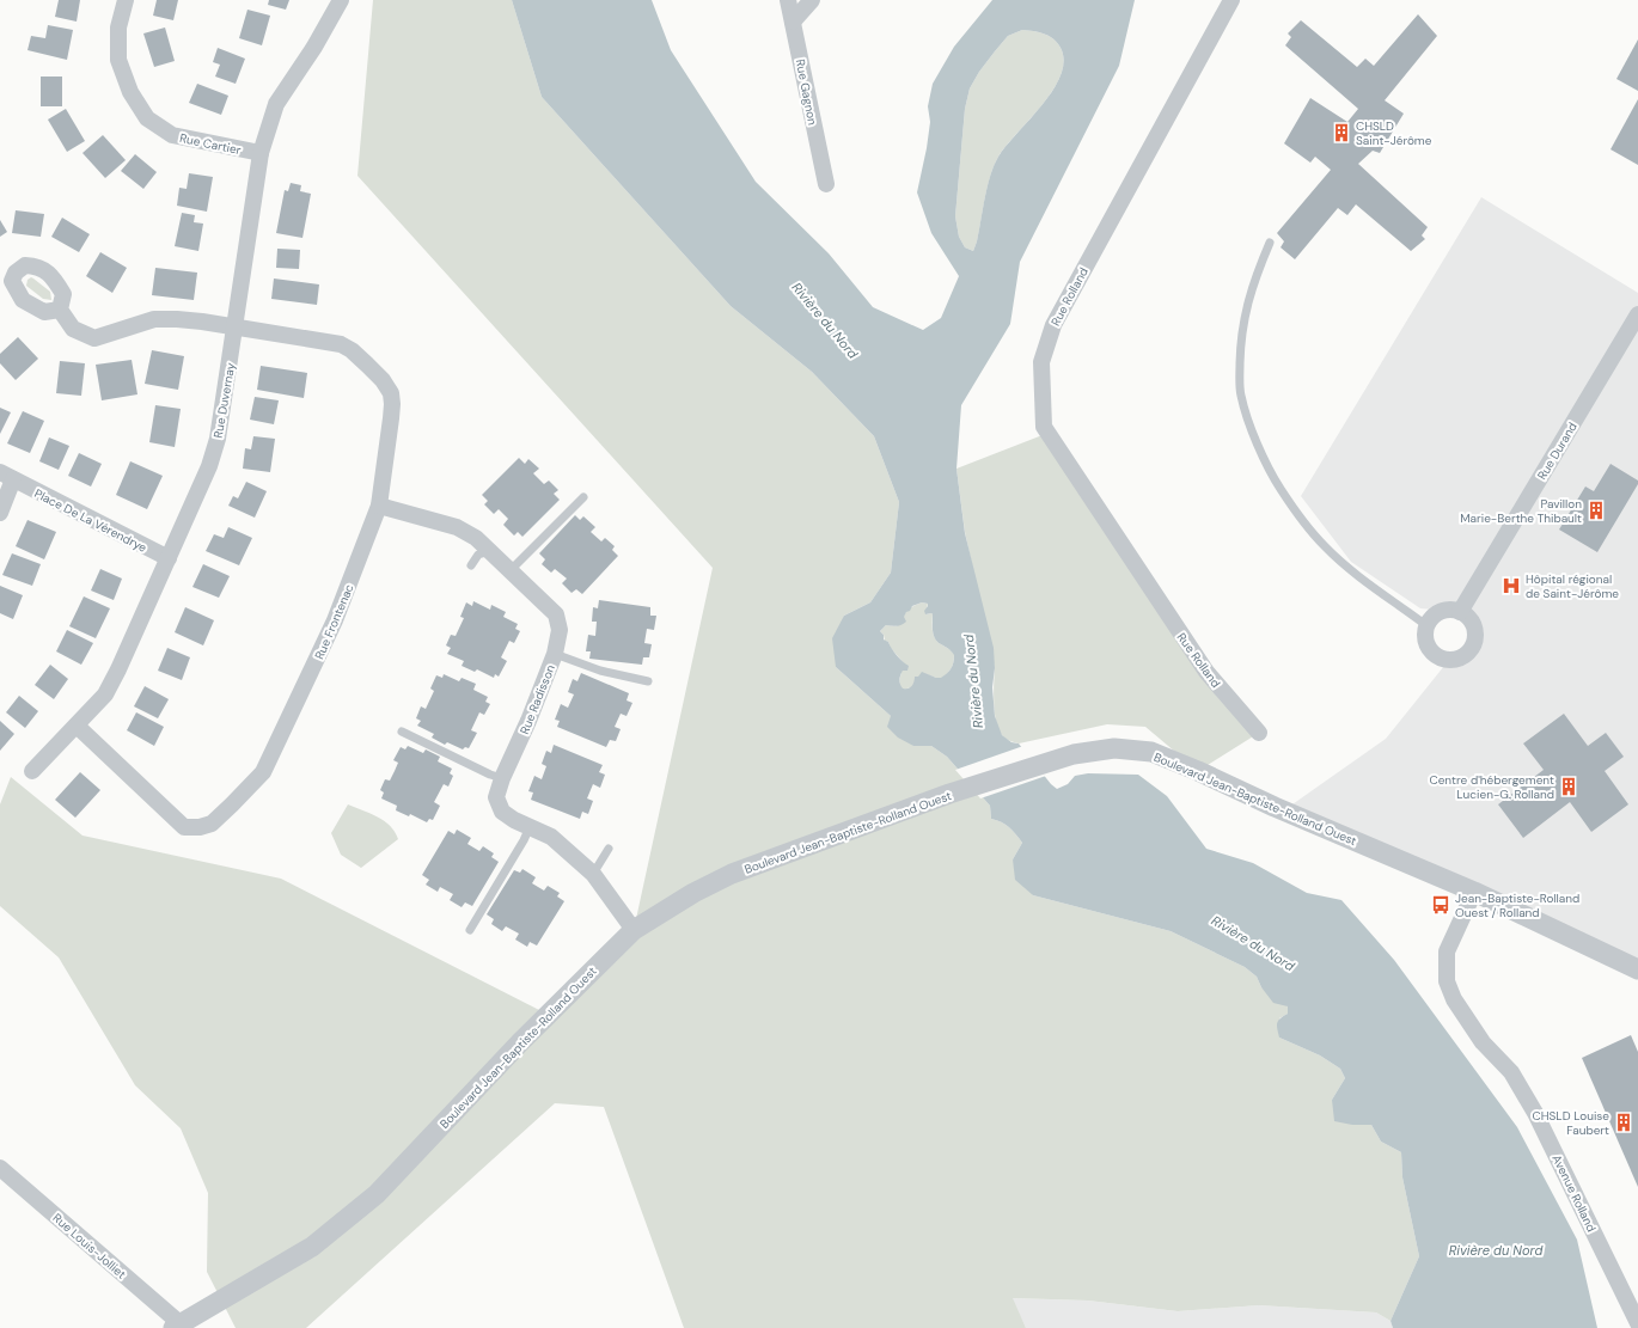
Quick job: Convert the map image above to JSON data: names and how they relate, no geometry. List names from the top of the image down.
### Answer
{
  "streets": {
    "street": [
      "Rue Gagnon",
      "Rue Cartier",
      "Rue Rolland",
      "Rue Duvernay",
      "Rue Durand",
      "Place De La Vérendrye",
      "Rue Frontenac",
      "Rue Radisson",
      "Boulevard Jean-Baptiste-Rolland Ouest",
      "Avenue Rolland",
      "Rue Louis-Jolliet"
    ]
  },
  "crossings": [
    ["Rue Cartier", "Rue Duvernay"],
    ["Rue Duvernay", "Place De La Vérendrye"],
    ["Rue Duvernay", "Rue Frontenac"],
    ["Rue Frontenac", "Rue Radisson"],
    ["Rue Radisson", "Boulevard Jean-Baptiste-Rolland Ouest"],
    ["Boulevard Jean-Baptiste-Rolland Ouest", "Avenue Rolland"],
    ["Boulevard Jean-Baptiste-Rolland Ouest", "Rue Louis-Jolliet"]
  ],
  "water": ["Rivière du Nord"],
  "places": {
    "building": [
      "CHSLD Saint-Jérôme",
      "Pavillon Marie-Berthe Thibault",
      "Centre d'hébergement Lucien-G. Rolland",
      "CHSLD Louise Faubert"
    ],
    "hospital": ["Hôpital régional de Saint-Jérôme"],
    "bus stop": ["Jean-Baptiste-Rolland Ouest / Rolland"]
  }
}
